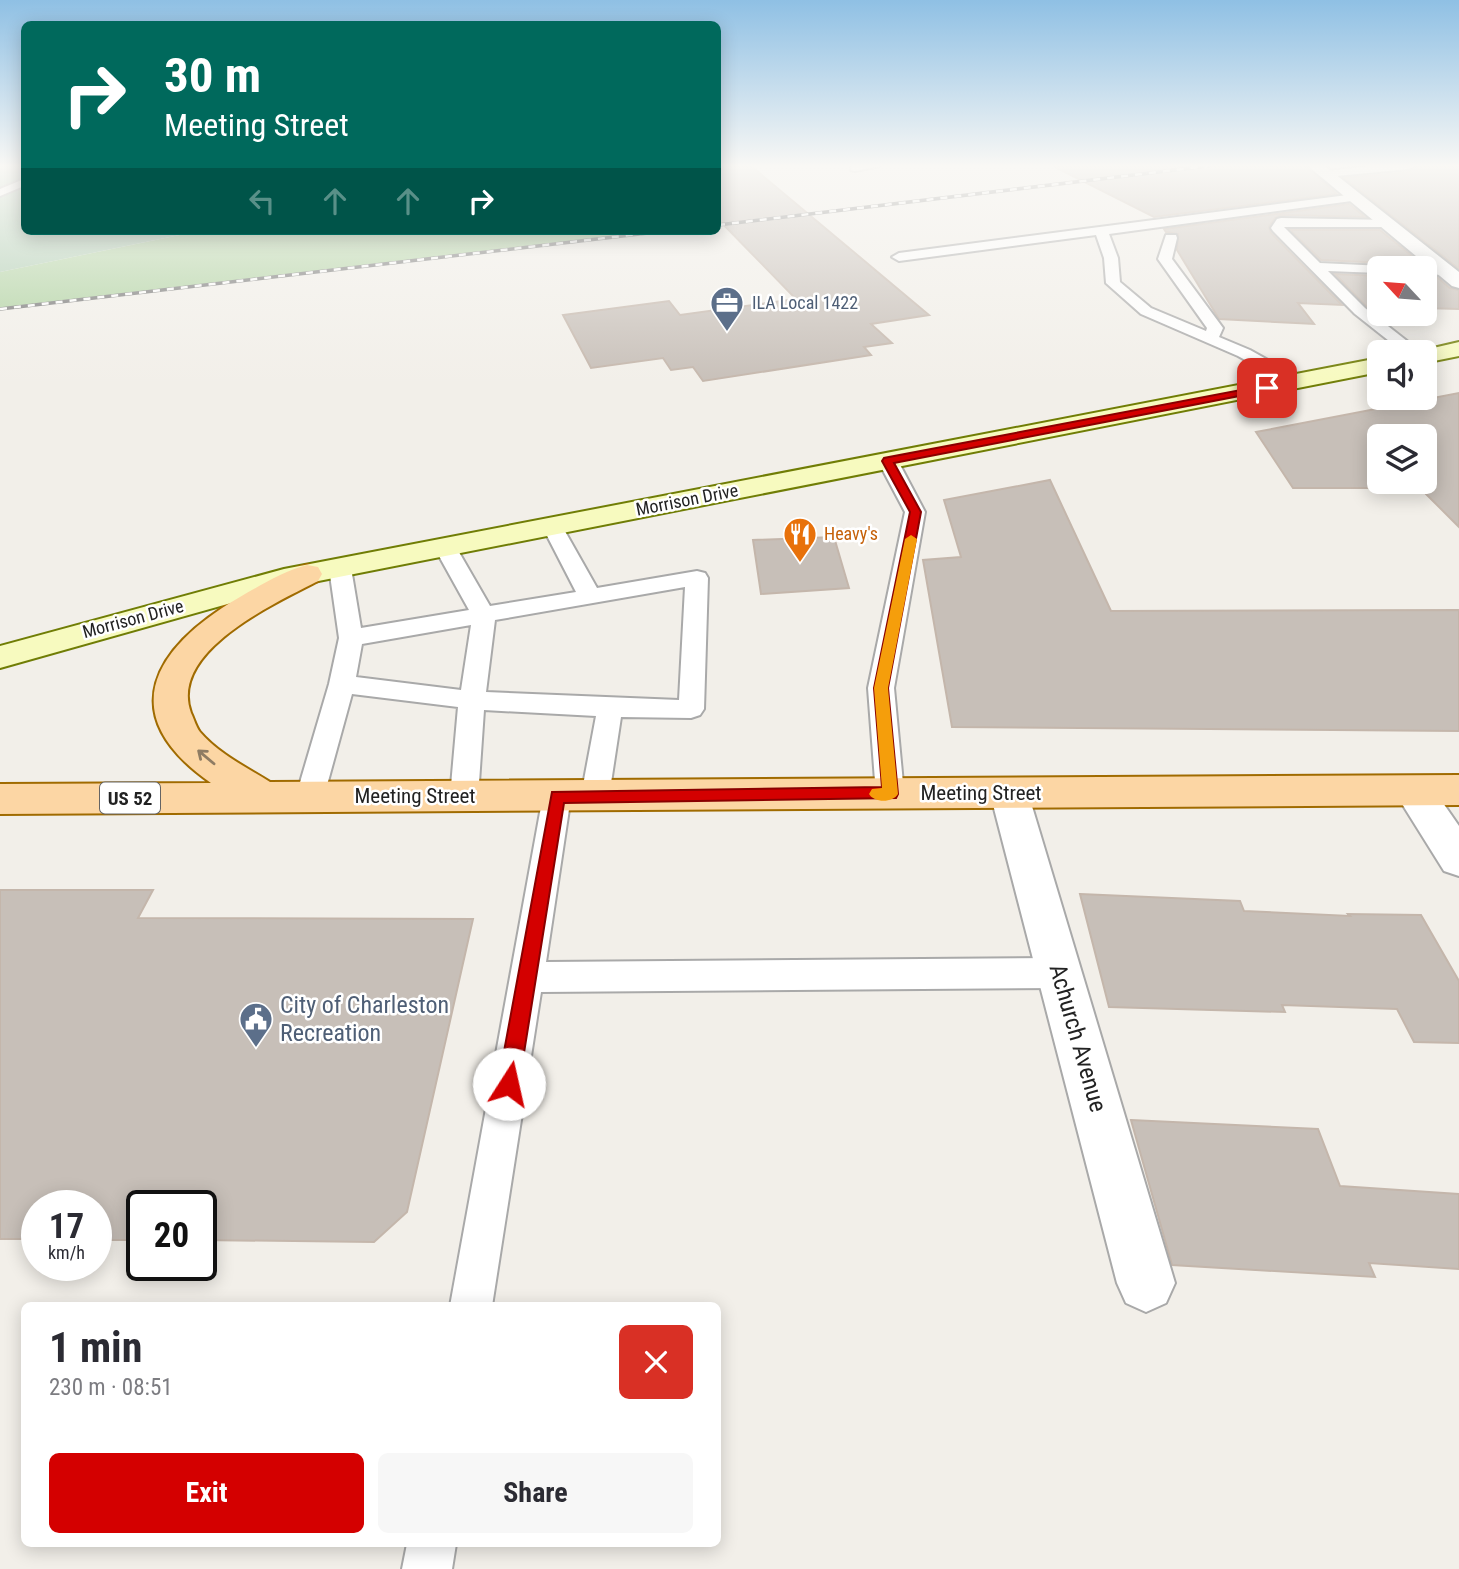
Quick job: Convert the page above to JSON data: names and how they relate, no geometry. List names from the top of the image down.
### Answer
{
  "streets": {
    "main road": ["Morrison Drive", "Meeting Street", "US 52"],
    "street": ["Achurch Avenue"]
  },
  "crossings": [
    ["Meeting Street", "Achurch Avenue"]
  ],
  "places": {
    "office": ["ILA Local 1422"],
    "restaurant": ["Heavy's"],
    "public building": ["City of Charleston Recreation"]
  },
  "north": "top left",
  "page": {
    "turn": ["30 m", "Meeting Street"],
    "speed": "17 km/h",
    "limit": "20",
    "heading": ["1 min", "230 m · 08:51"],
    "buttons": ["Exit", "Share"]
  }
}
